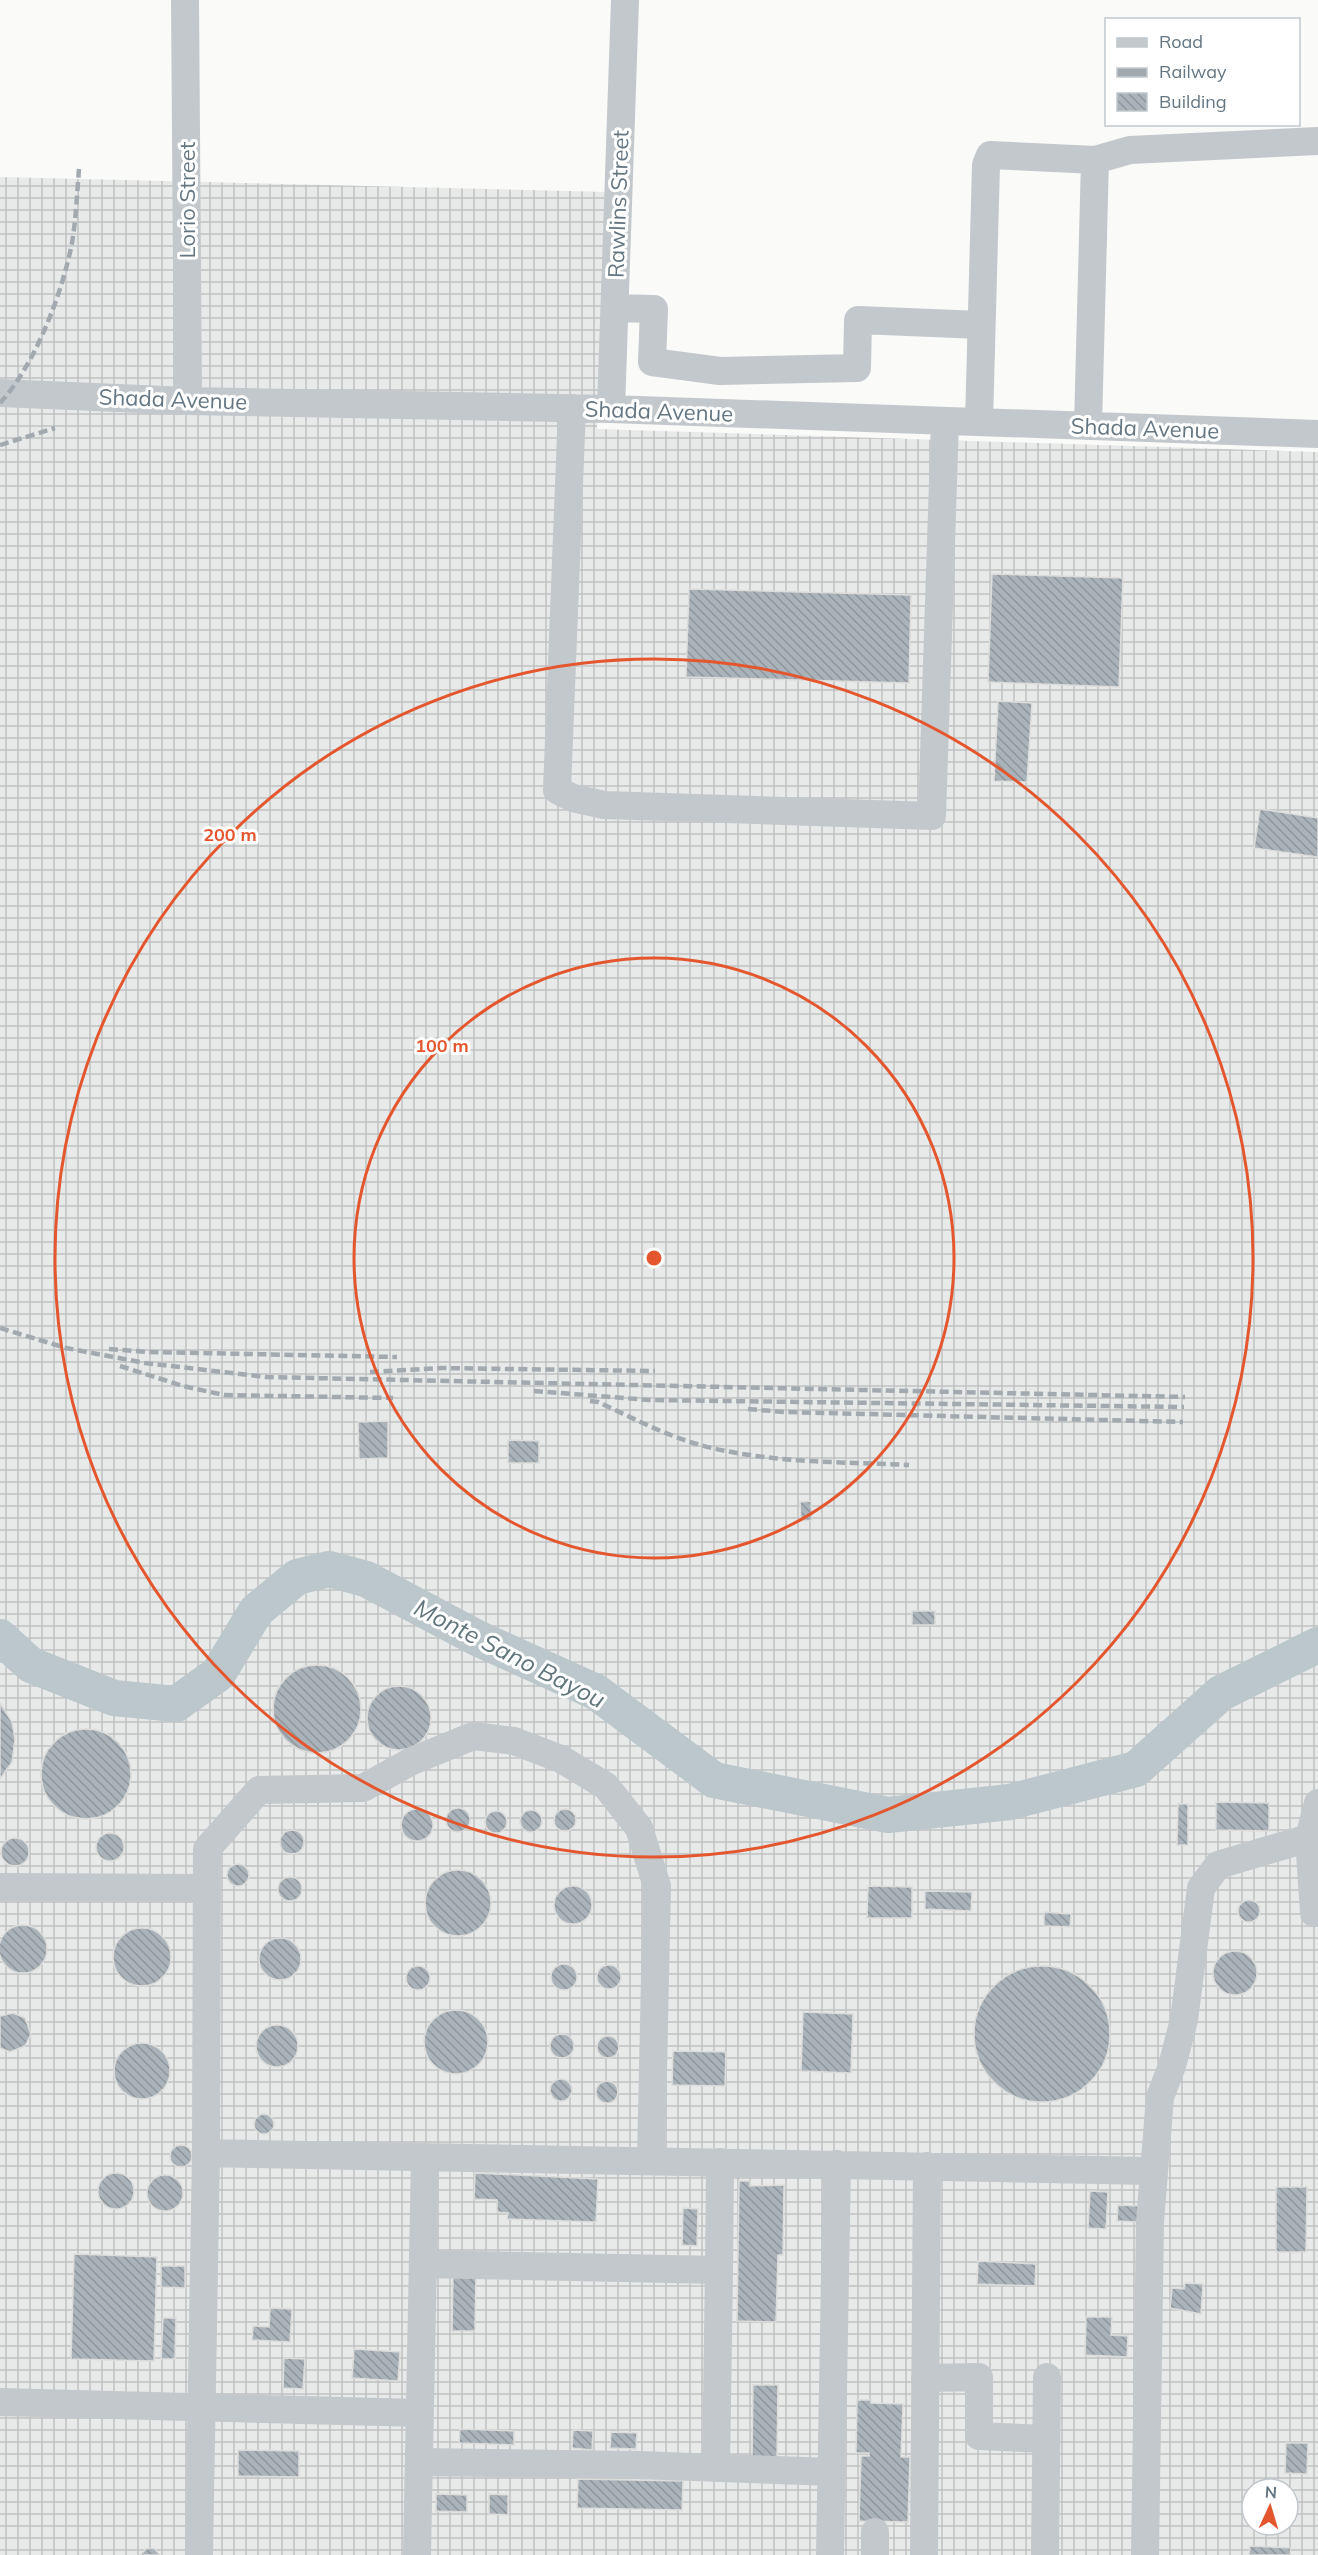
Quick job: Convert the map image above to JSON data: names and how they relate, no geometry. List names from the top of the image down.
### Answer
{
  "streets": {
    "street": ["Lorio Street", "Rawlins Street", "Shada Avenue"]
  },
  "crossings": [
    ["Lorio Street", "Shada Avenue"],
    ["Rawlins Street", "Shada Avenue"]
  ],
  "water": ["Monte Sano Bayou"],
  "legend": ["Road", "Railway", "Building"],
  "north": "top",
  "rings": ["200 m", "100 m"]
}
